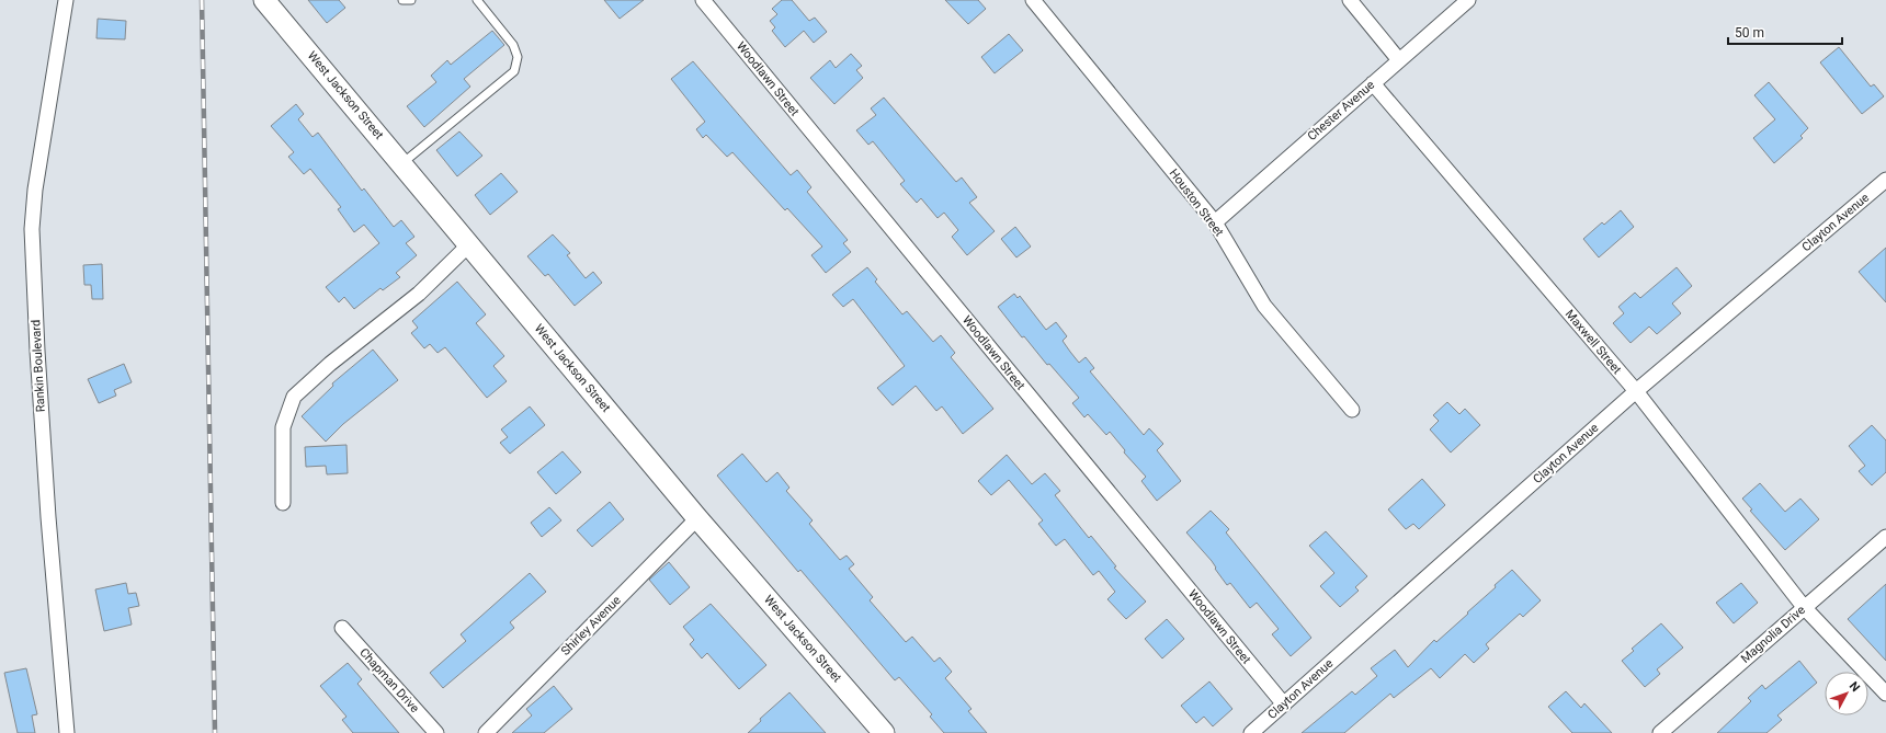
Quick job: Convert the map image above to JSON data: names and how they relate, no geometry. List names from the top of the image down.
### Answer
{
  "streets": {
    "street": [
      "Woodlawn Street",
      "West Jackson Street",
      "Chester Avenue",
      "Houston Street",
      "Clayton Avenue",
      "Maxwell Street",
      "Rankin Boulevard",
      "Shirley Avenue",
      "Magnolia Drive",
      "Chapman Drive"
    ]
  },
  "crossings": [
    ["Woodlawn Street", "Clayton Avenue"],
    ["West Jackson Street", "Shirley Avenue"],
    ["Chester Avenue", "Houston Street"],
    ["Chester Avenue", "Maxwell Street"],
    ["Clayton Avenue", "Maxwell Street"],
    ["Maxwell Street", "Magnolia Drive"]
  ],
  "scale_bar": "50 m",
  "north": "top right"
}
